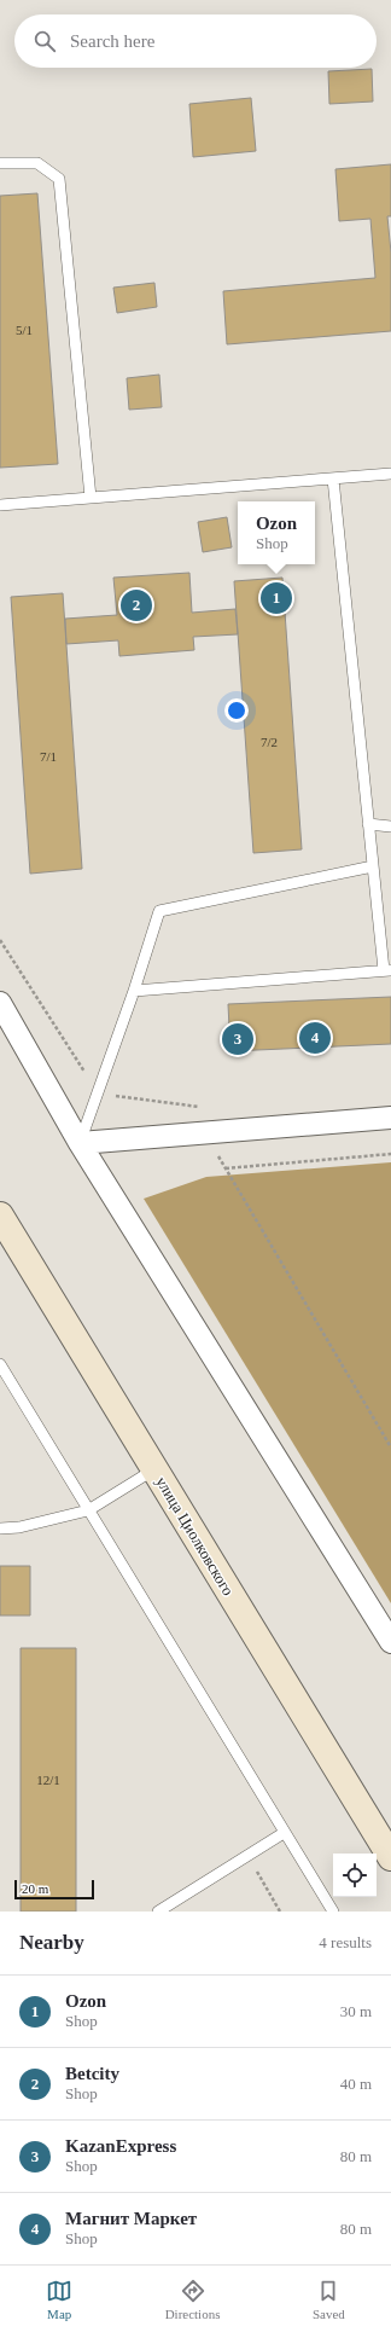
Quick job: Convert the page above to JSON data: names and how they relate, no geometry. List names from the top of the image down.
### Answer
{
  "streets": {
    "main road": ["улица Циолковского"]
  },
  "house_numbers": [
    "5/1",
    "7/2",
    "7/1",
    "12/1"
  ],
  "scale_bar": "20 m",
  "page": {
    "search": "Search here",
    "popup": ["Ozon", "Shop"],
    "pins": [
      "1",
      "2",
      "4",
      "3"
    ],
    "scale": "20 m",
    "heading": ["Nearby", "4 results"],
    "list": [
      {
        "mark": "1",
        "name": "Ozon",
        "note": "Shop",
        "value": "30 m"
      },
      {
        "mark": "2",
        "name": "Betcity",
        "note": "Shop",
        "value": "40 m"
      },
      {
        "mark": "3",
        "name": "KazanExpress",
        "note": "Shop",
        "value": "80 m"
      },
      {
        "mark": "4",
        "name": "Магнит Маркет",
        "note": "Shop",
        "value": "80 m"
      }
    ],
    "nav": ["Map", "Directions", "Saved"]
  }
}
